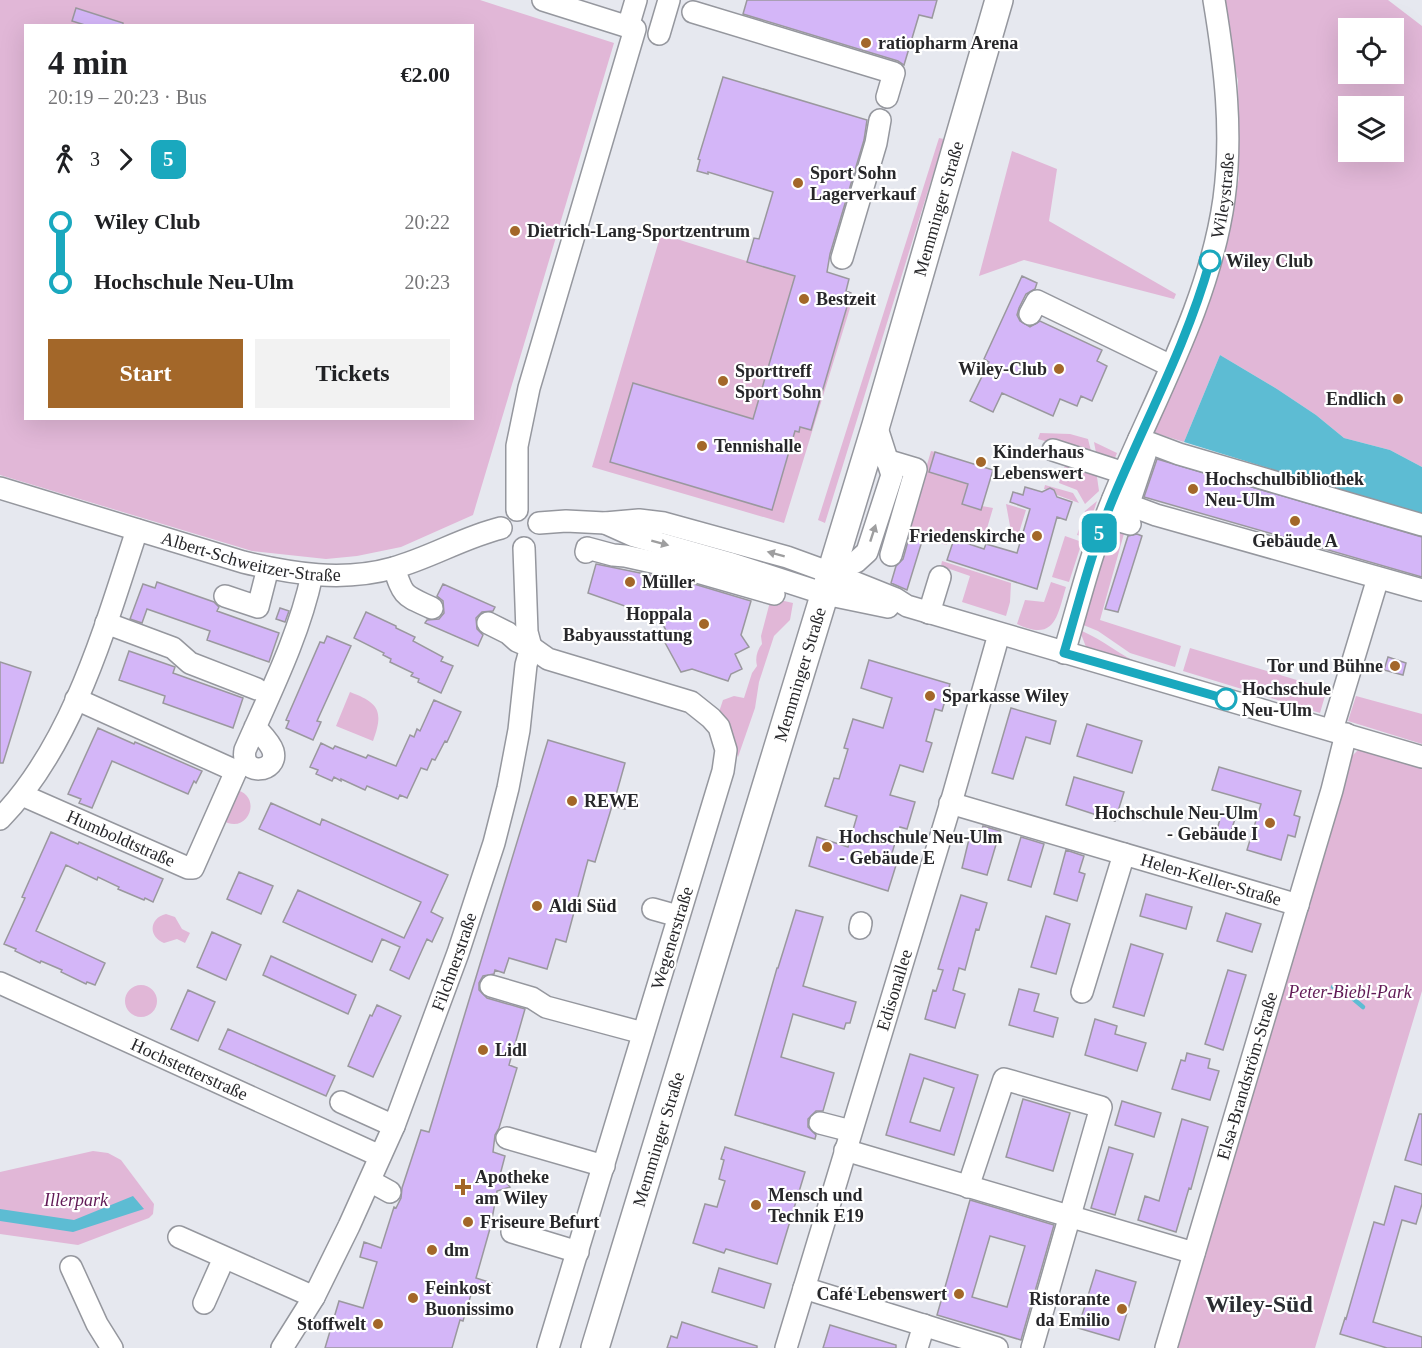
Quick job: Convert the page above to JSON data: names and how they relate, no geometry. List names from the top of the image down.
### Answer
{
  "streets": {
    "main road": ["Memminger Straße"],
    "street": [
      "Wileystraße",
      "Albert-Schweitzer-Straße",
      "Humboldtstraße",
      "Helen-Keller-Straße",
      "Wegenerstraße",
      "Filchnerstraße",
      "Edisonallee",
      "Hochstetterstraße",
      "Elsa-Brandström-Straße"
    ]
  },
  "crossings": [
    ["Albert-Schweitzer-Straße", "Filchnerstraße"],
    ["Helen-Keller-Straße", "Edisonallee"],
    ["Helen-Keller-Straße", "Elsa-Brandström-Straße"],
    ["Wegenerstraße", "Filchnerstraße"],
    ["Filchnerstraße", "Hochstetterstraße"]
  ],
  "districts": ["Wiley-Süd"],
  "parks": ["Peter-Biebl-Park", "Illerpark"],
  "places": {
    "other": [
      "ratiopharm Arena",
      "Sport Sohn Lagerverkauf",
      "Dietrich-Lang-Sportzentrum",
      "Wiley Club",
      "Bestzeit",
      "Wiley-Club",
      "Sporttreff Sport Sohn",
      "Endlich",
      "Tennishalle",
      "Kinderhaus Lebenswert",
      "Hochschulbibliothek Neu-Ulm",
      "Gebäude A",
      "Friedenskirche",
      "Müller",
      "Hoppala Babyausstattung",
      "Tor und Bühne",
      "Sparkasse Wiley",
      "Hochschule Neu-Ulm",
      "REWE",
      "Hochschule Neu-Ulm - Gebäude I",
      "Hochschule Neu-Ulm - Gebäude E",
      "Aldi Süd",
      "Lidl",
      "Mensch und Technik E19",
      "Friseure Befurt",
      "dm",
      "Café Lebenswert",
      "Feinkost Buonissimo",
      "Ristorante da Emilio",
      "Stoffwelt"
    ],
    "health": ["Apotheke am Wiley"]
  },
  "lines": ["bus line 5"],
  "page": {
    "on_map": "5",
    "heading": ["4 min", "20:19 – 20:23 · Bus", "€2.00"],
    "legs": ["3", "5"],
    "list": [
      {
        "name": "Wiley Club",
        "value": "20:22"
      },
      {
        "name": "Hochschule Neu-Ulm",
        "value": "20:23"
      }
    ],
    "buttons": ["Start", "Tickets"]
  }
}
